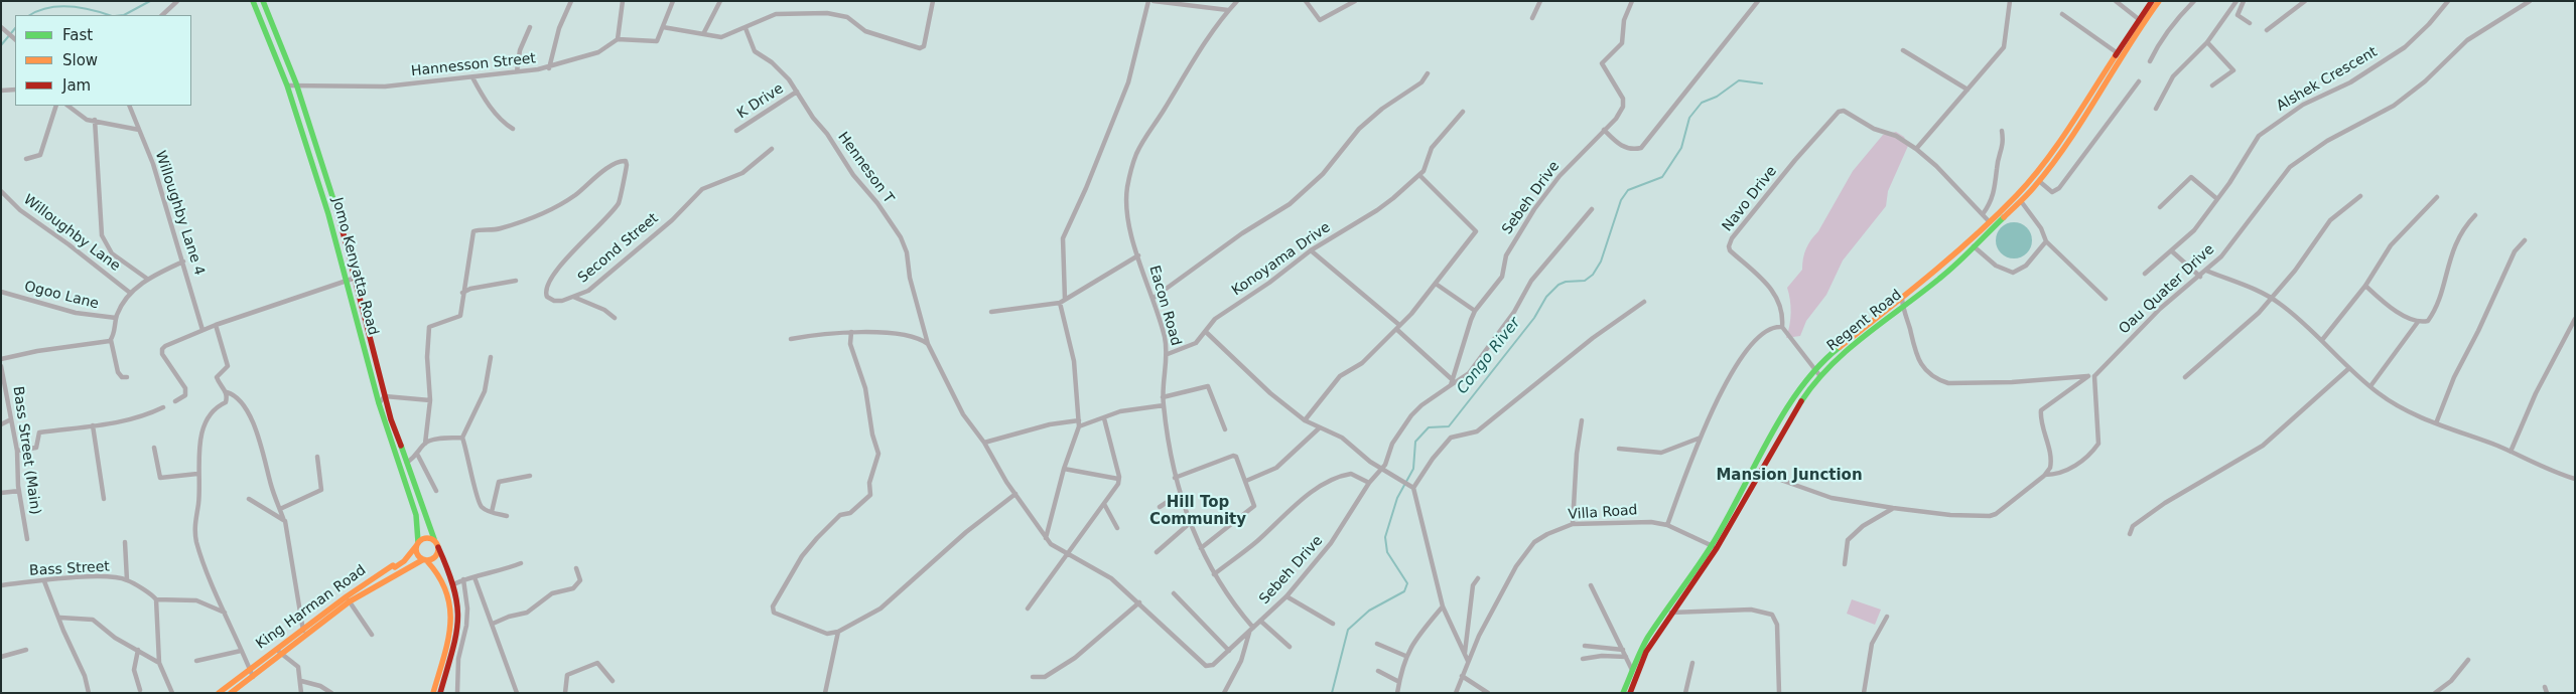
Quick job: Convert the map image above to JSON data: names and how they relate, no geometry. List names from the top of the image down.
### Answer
{
  "streets": {
    "main road": ["Jomo Kenyatta Road", "Regent Road", "King Harman Road"],
    "street": [
      "Hannesson Street",
      "Alshek Crescent",
      "K Drive",
      "Henneson T",
      "Sebeh Drive",
      "Navo Drive",
      "Willoughby Lane 4",
      "Willoughby Lane",
      "Second Street",
      "Konoyama Drive",
      "Oau Quater Drive",
      "Ogoo Lane",
      "Eacon Road",
      "Bass Street (Main)",
      "Villa Road",
      "Bass Street"
    ]
  },
  "crossings": [
    ["Hannesson Street", "Jomo Kenyatta Road"],
    ["K Drive", "Henneson T"],
    ["Henneson T", "Sebeh Drive"],
    ["Sebeh Drive", "Eacon Road"],
    ["Konoyama Drive", "Eacon Road"],
    ["Jomo Kenyatta Road", "King Harman Road"],
    ["Regent Road", "Villa Road"]
  ],
  "districts": ["Mansion Junction", "Hill Top Community"],
  "water": ["Congo River"],
  "legend": ["Fast", "Slow", "Jam"]
}
